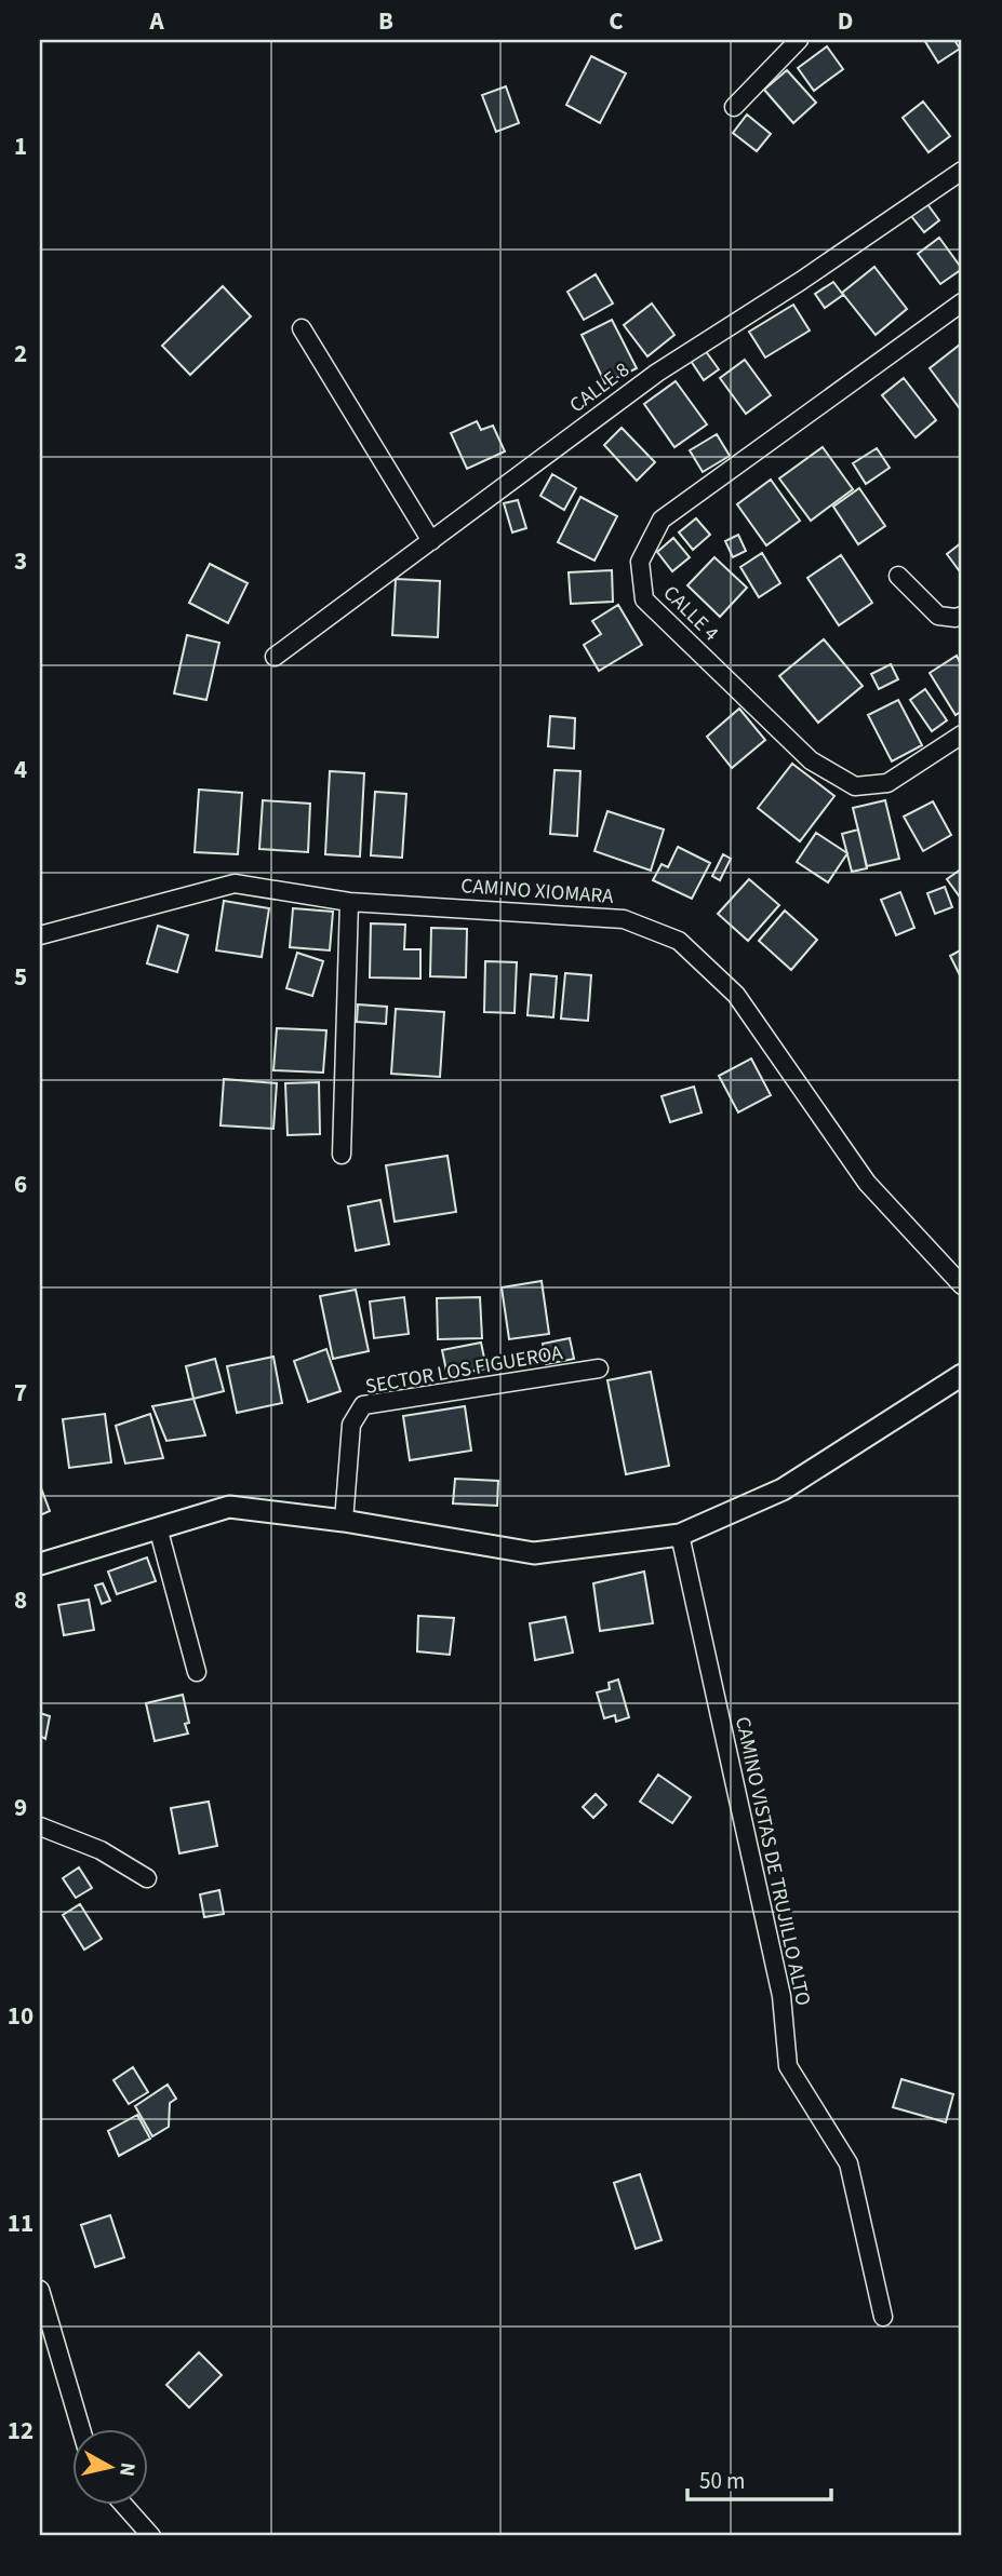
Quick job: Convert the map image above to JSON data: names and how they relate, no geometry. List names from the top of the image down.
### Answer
{
  "streets": {
    "street": [
      "CALLE 8",
      "CALLE 4",
      "CAMINO XIOMARA",
      "SECTOR LOS FIGUEROA",
      "CAMINO VISTAS DE TRUJILLO ALTO"
    ]
  },
  "scale_bar": "50 m",
  "north": "right",
  "grid": {
    "columns": [
      "A",
      "B",
      "C",
      "D"
    ],
    "rows": [
      "1",
      "2",
      "3",
      "4",
      "5",
      "6",
      "7",
      "8",
      "9",
      "10",
      "11",
      "12"
    ]
  }
}
